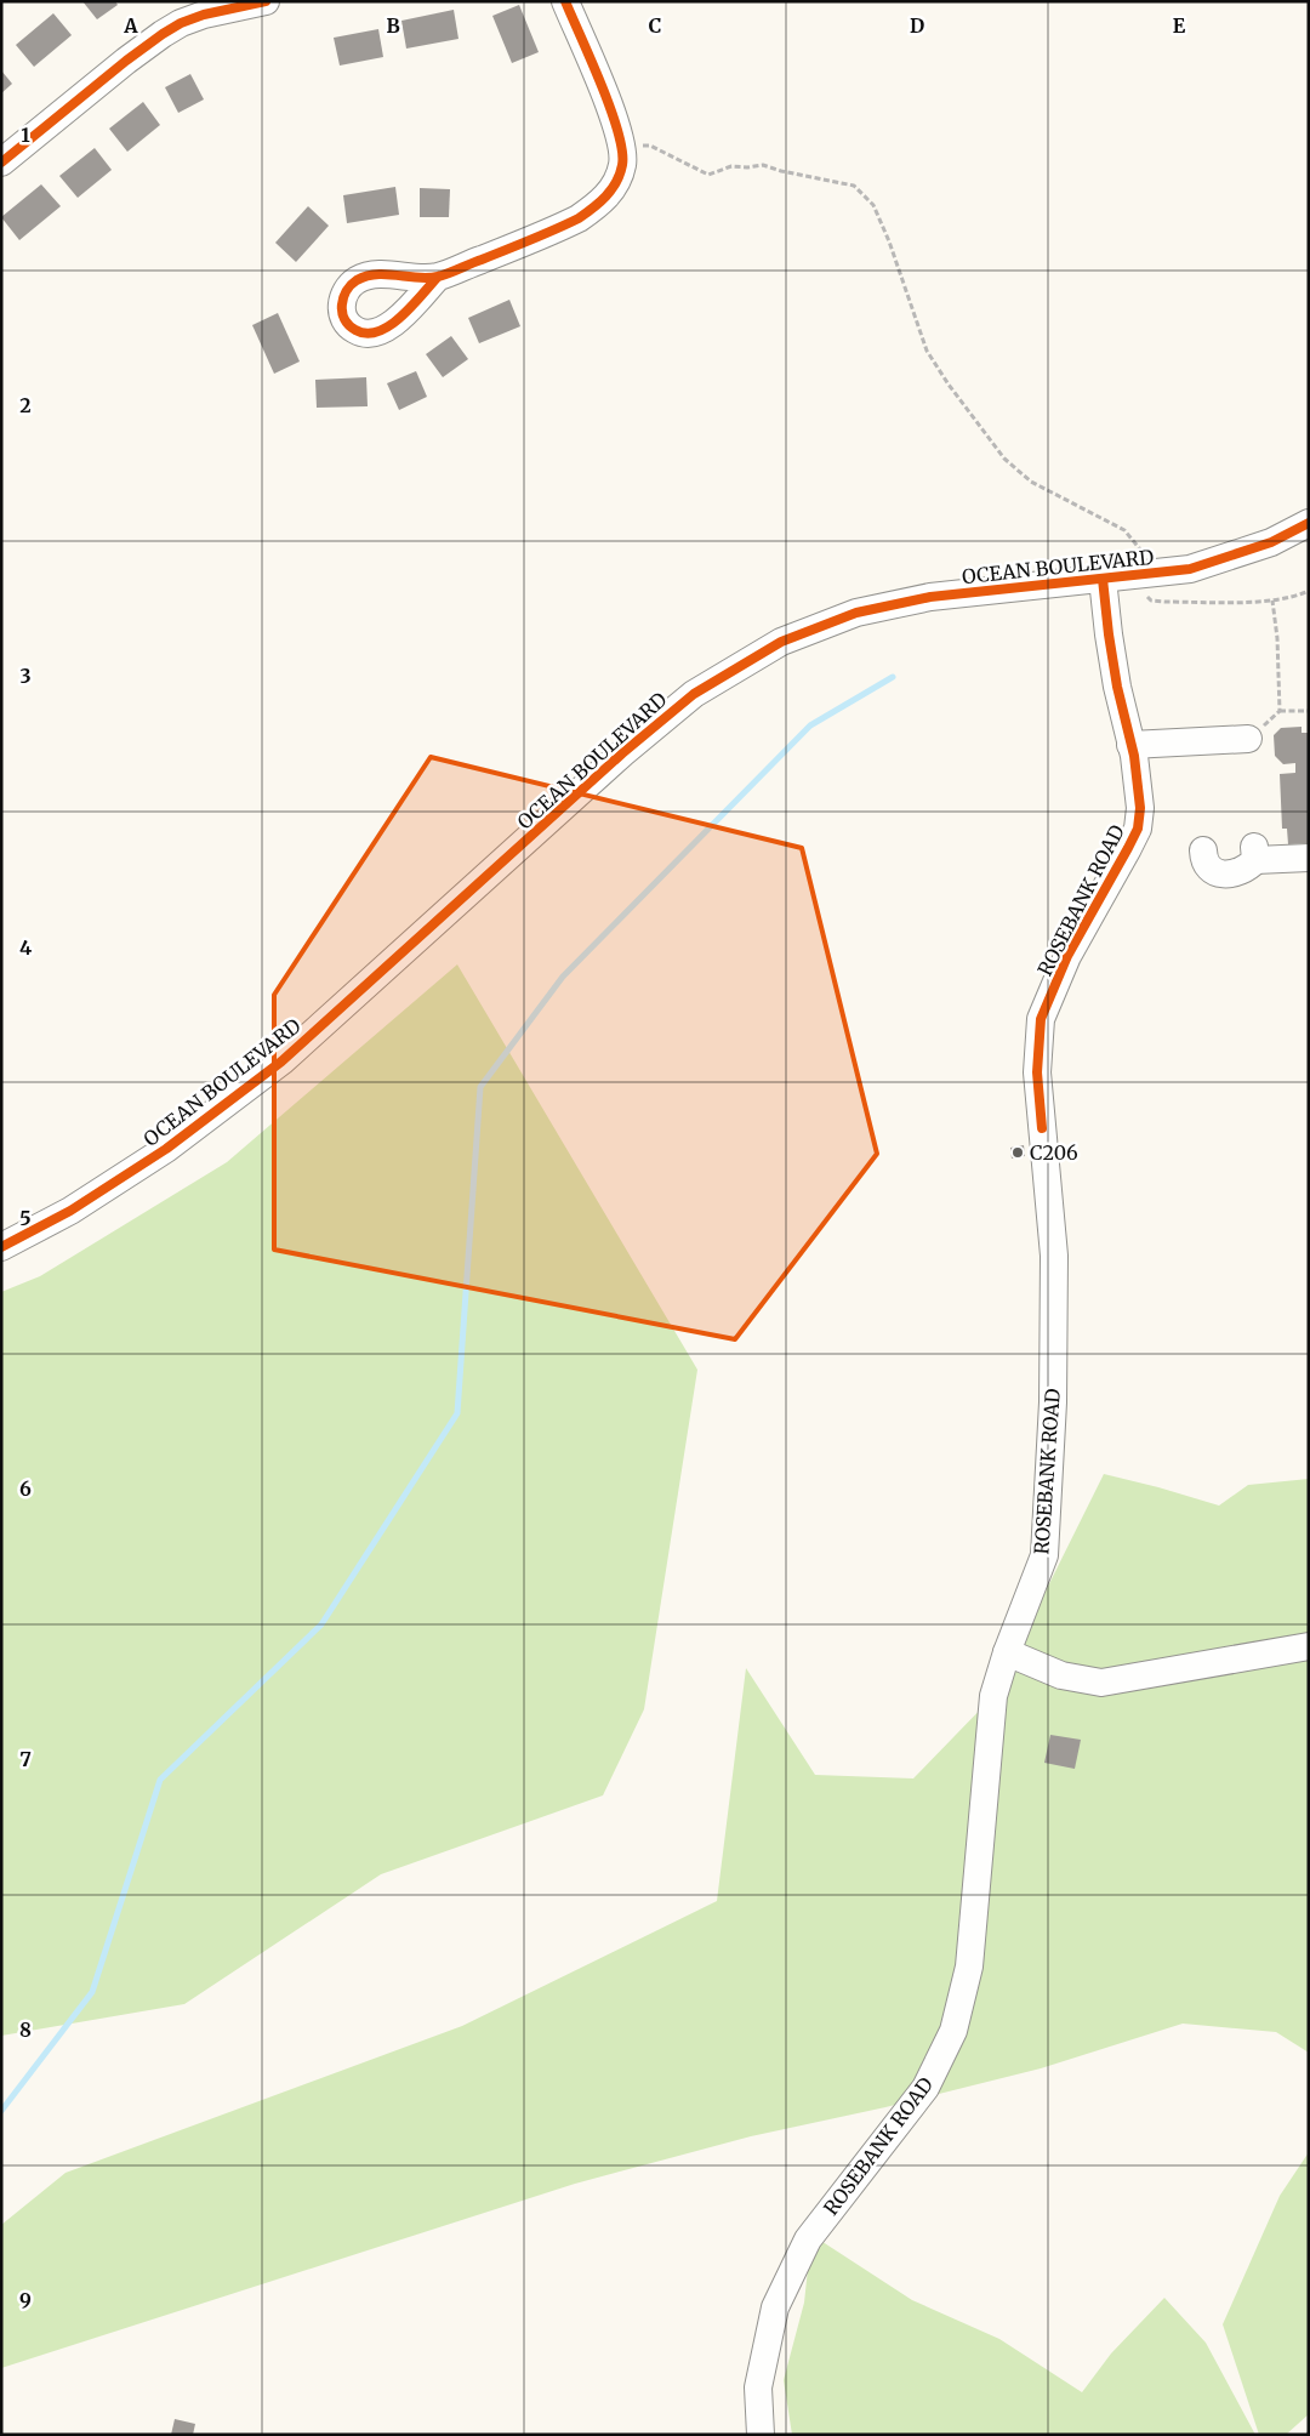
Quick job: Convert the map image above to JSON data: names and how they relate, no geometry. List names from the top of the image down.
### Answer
{
  "streets": {
    "street": ["OCEAN BOULEVARD", "ROSEBANK ROAD"]
  },
  "crossings": [
    ["OCEAN BOULEVARD", "ROSEBANK ROAD"]
  ],
  "places": ["C206"],
  "grid": {
    "columns": [
      "A",
      "B",
      "C",
      "D",
      "E"
    ],
    "rows": [
      "1",
      "2",
      "3",
      "4",
      "5",
      "6",
      "7",
      "8",
      "9"
    ]
  }
}
